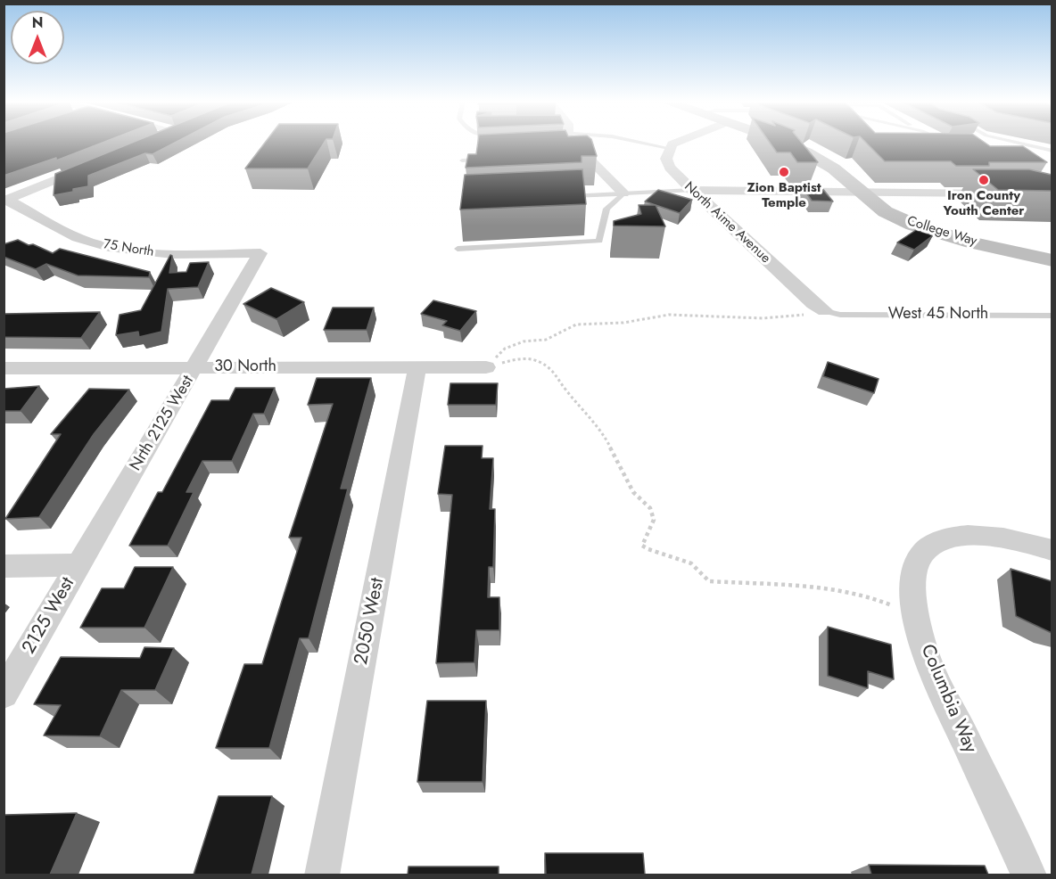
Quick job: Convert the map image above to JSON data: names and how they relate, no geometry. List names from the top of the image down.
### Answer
{
  "streets": {
    "main road": ["College Way"],
    "street": [
      "North Aime Avenue",
      "75 North",
      "30 North",
      "Nrth 2125 West",
      "2125 West",
      "2050 West",
      "Columbia Way"
    ],
    "lane": ["West 45 North"]
  },
  "crossings": [
    ["North Aime Avenue", "West 45 North"],
    ["75 North", "Nrth 2125 West"],
    ["30 North", "Nrth 2125 West"],
    ["30 North", "2050 West"],
    ["Nrth 2125 West", "2125 West"]
  ],
  "places": ["Zion Baptist Temple", "Iron County Youth Center"],
  "north": "top"
}
